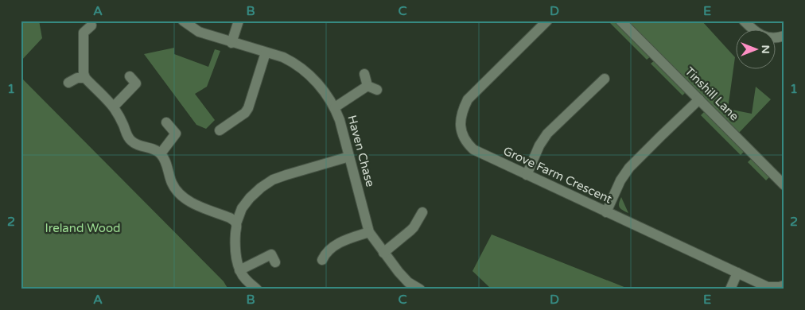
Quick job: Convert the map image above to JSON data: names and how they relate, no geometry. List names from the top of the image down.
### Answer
{
  "streets": {
    "street": ["Tinshill Lane", "Haven Chase", "Grove Farm Crescent"]
  },
  "parks": ["Ireland Wood"],
  "north": "right",
  "grid": {
    "columns": [
      "A",
      "B",
      "C",
      "D",
      "E"
    ],
    "rows": ["1", "2"]
  }
}
